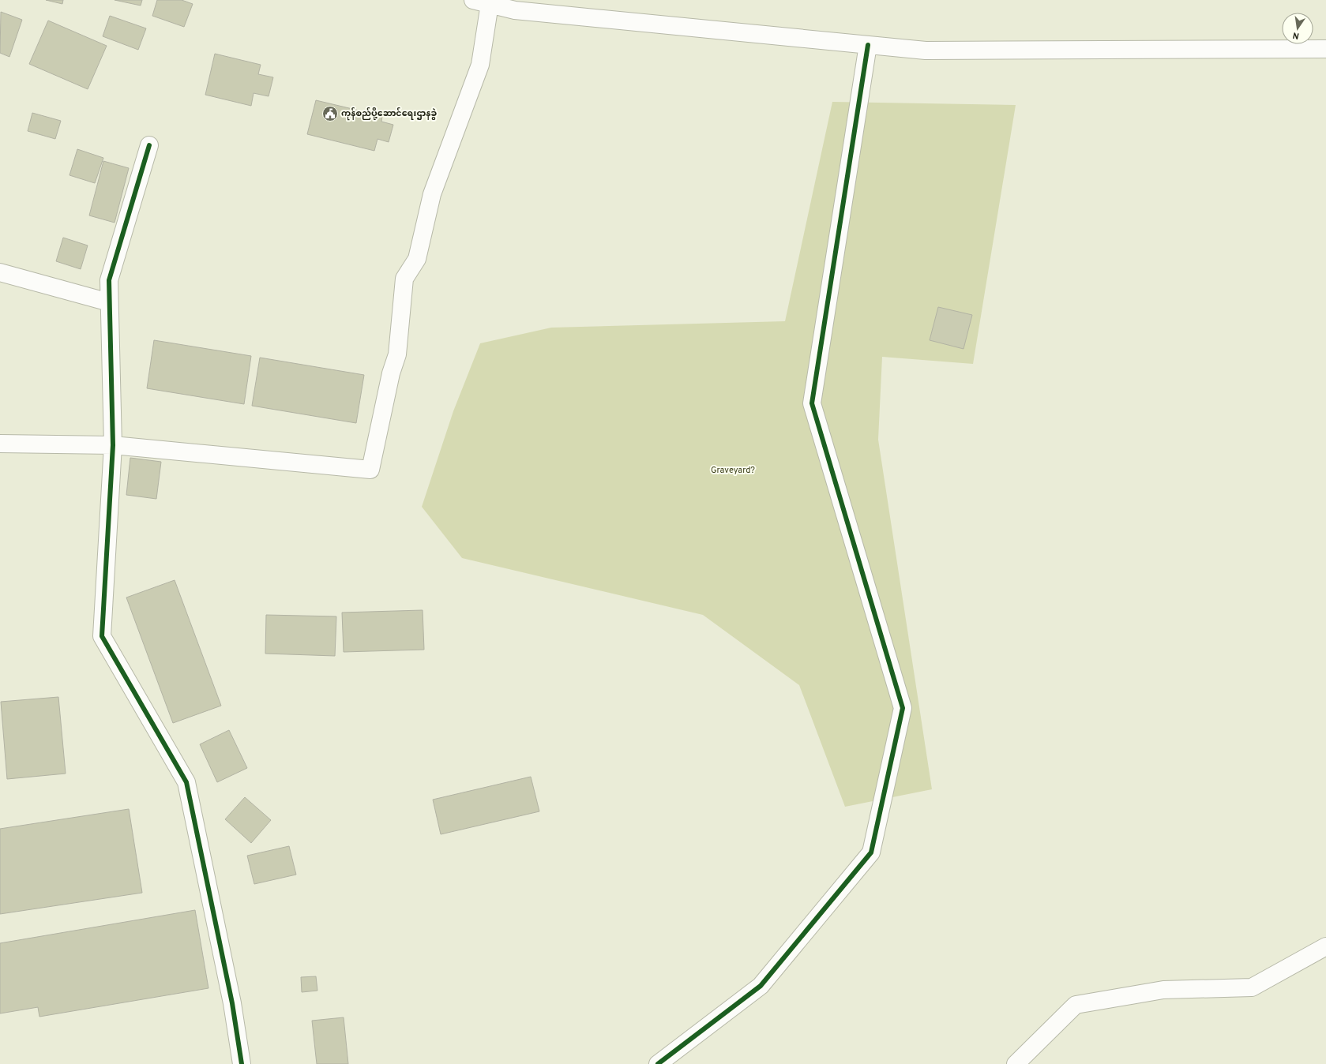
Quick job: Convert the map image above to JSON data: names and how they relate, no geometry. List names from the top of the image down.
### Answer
{
  "parks": ["Graveyard?"],
  "places": {
    "public building": ["ကုန်စည်ပို့ဆောင်ရေးဌာနခွဲ"]
  },
  "north": "bottom"
}
